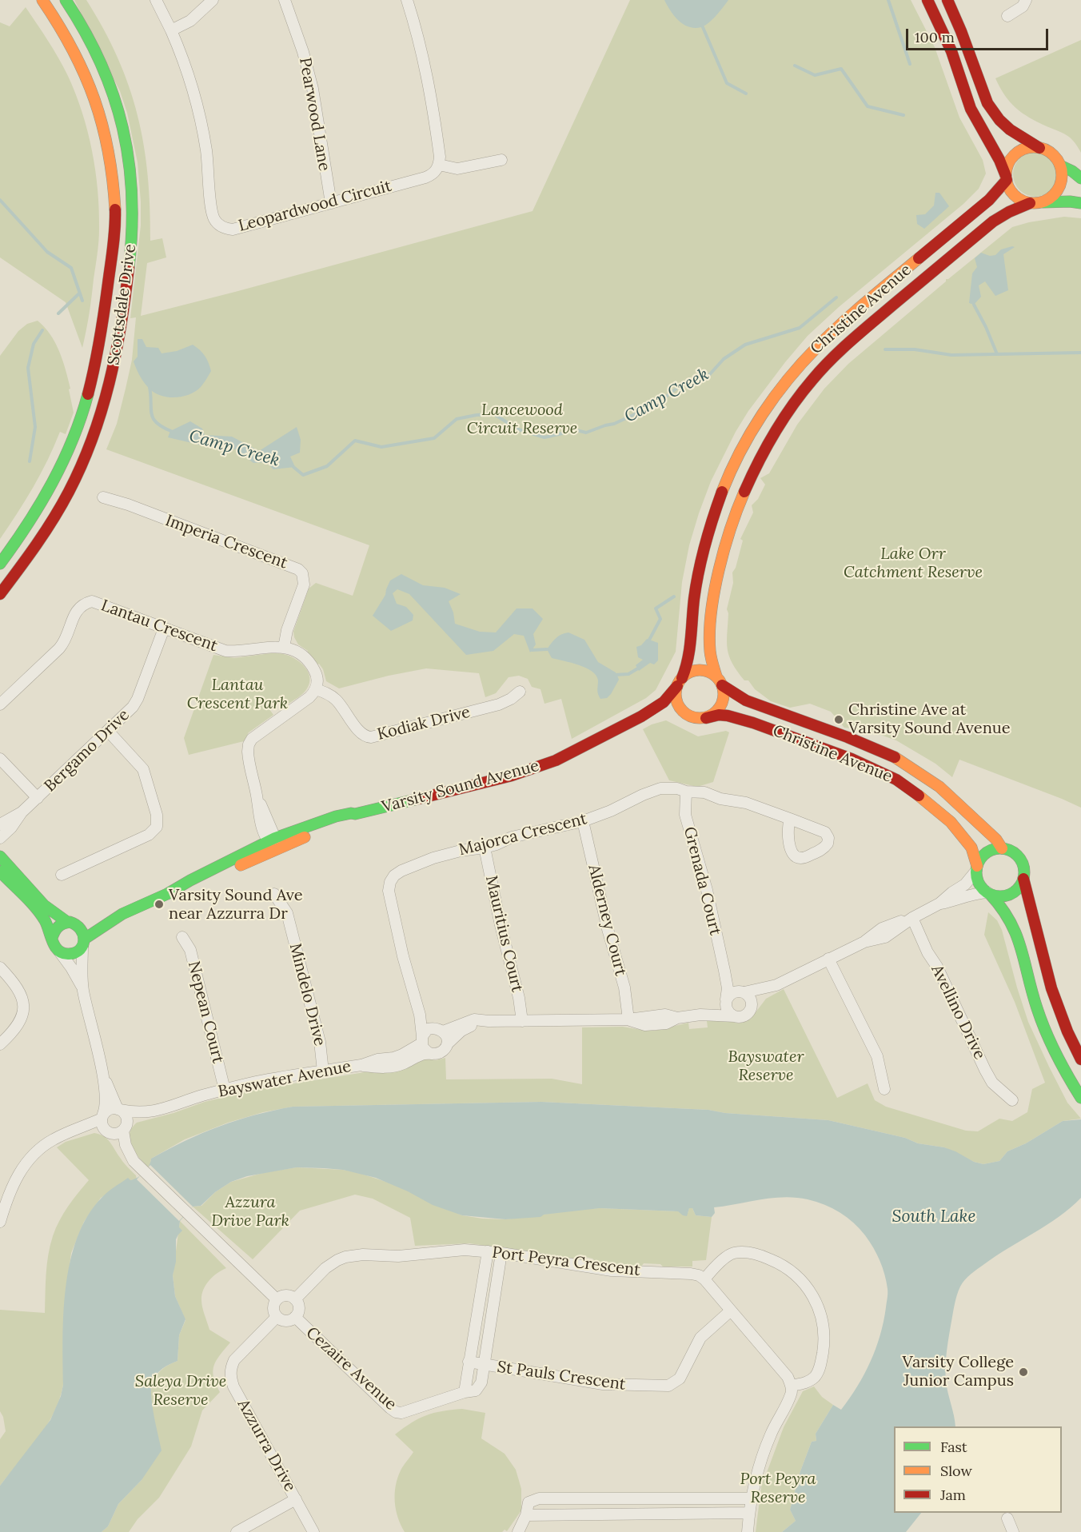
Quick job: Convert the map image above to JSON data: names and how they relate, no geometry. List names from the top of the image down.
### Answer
{
  "streets": {
    "main road": ["Scottsdale Drive", "Christine Avenue", "Varsity Sound Avenue"],
    "street": [
      "Pearwood Lane",
      "Leopardwood Circuit",
      "Imperia Crescent",
      "Lantau Crescent",
      "Kodiak Drive",
      "Bergamo Drive",
      "Majorca Crescent",
      "Grenada Court",
      "Alderney Court",
      "Mauritius Court",
      "Mindelo Drive",
      "Nepean Court",
      "Avellino Drive",
      "Bayswater Avenue",
      "Port Peyra Crescent",
      "Cezaire Avenue",
      "St Pauls Crescent",
      "Azzurra Drive"
    ]
  },
  "crossings": [
    ["Pearwood Lane", "Leopardwood Circuit"],
    ["Christine Avenue", "Varsity Sound Avenue"],
    ["Christine Avenue", "Bayswater Avenue"],
    ["Imperia Crescent", "Lantau Crescent"],
    ["Lantau Crescent", "Bergamo Drive"],
    ["Majorca Crescent", "Grenada Court"],
    ["Majorca Crescent", "Alderney Court"],
    ["Majorca Crescent", "Mauritius Court"],
    ["Majorca Crescent", "Bayswater Avenue"],
    ["Grenada Court", "Bayswater Avenue"],
    ["Alderney Court", "Bayswater Avenue"],
    ["Mauritius Court", "Bayswater Avenue"],
    ["Mindelo Drive", "Bayswater Avenue"],
    ["Nepean Court", "Bayswater Avenue"],
    ["Avellino Drive", "Bayswater Avenue"],
    ["Port Peyra Crescent", "Cezaire Avenue"],
    ["Port Peyra Crescent", "Azzurra Drive"],
    ["Cezaire Avenue", "Azzurra Drive"]
  ],
  "water": ["Camp Creek", "South Lake"],
  "parks": [
    "Lancewood Circuit Reserve",
    "Lake Orr Catchment Reserve",
    "Lantau Crescent Park",
    "Bayswater Reserve",
    "Azzura Drive Park",
    "Saleya Drive Reserve",
    "Port Peyra Reserve"
  ],
  "places": ["Christine Ave at Varsity Sound Avenue", "Varsity Sound Ave near Azzurra Dr", "Varsity College Junior Campus"],
  "legend": ["Fast", "Slow", "Jam"],
  "scale_bar": "100 m"
}
